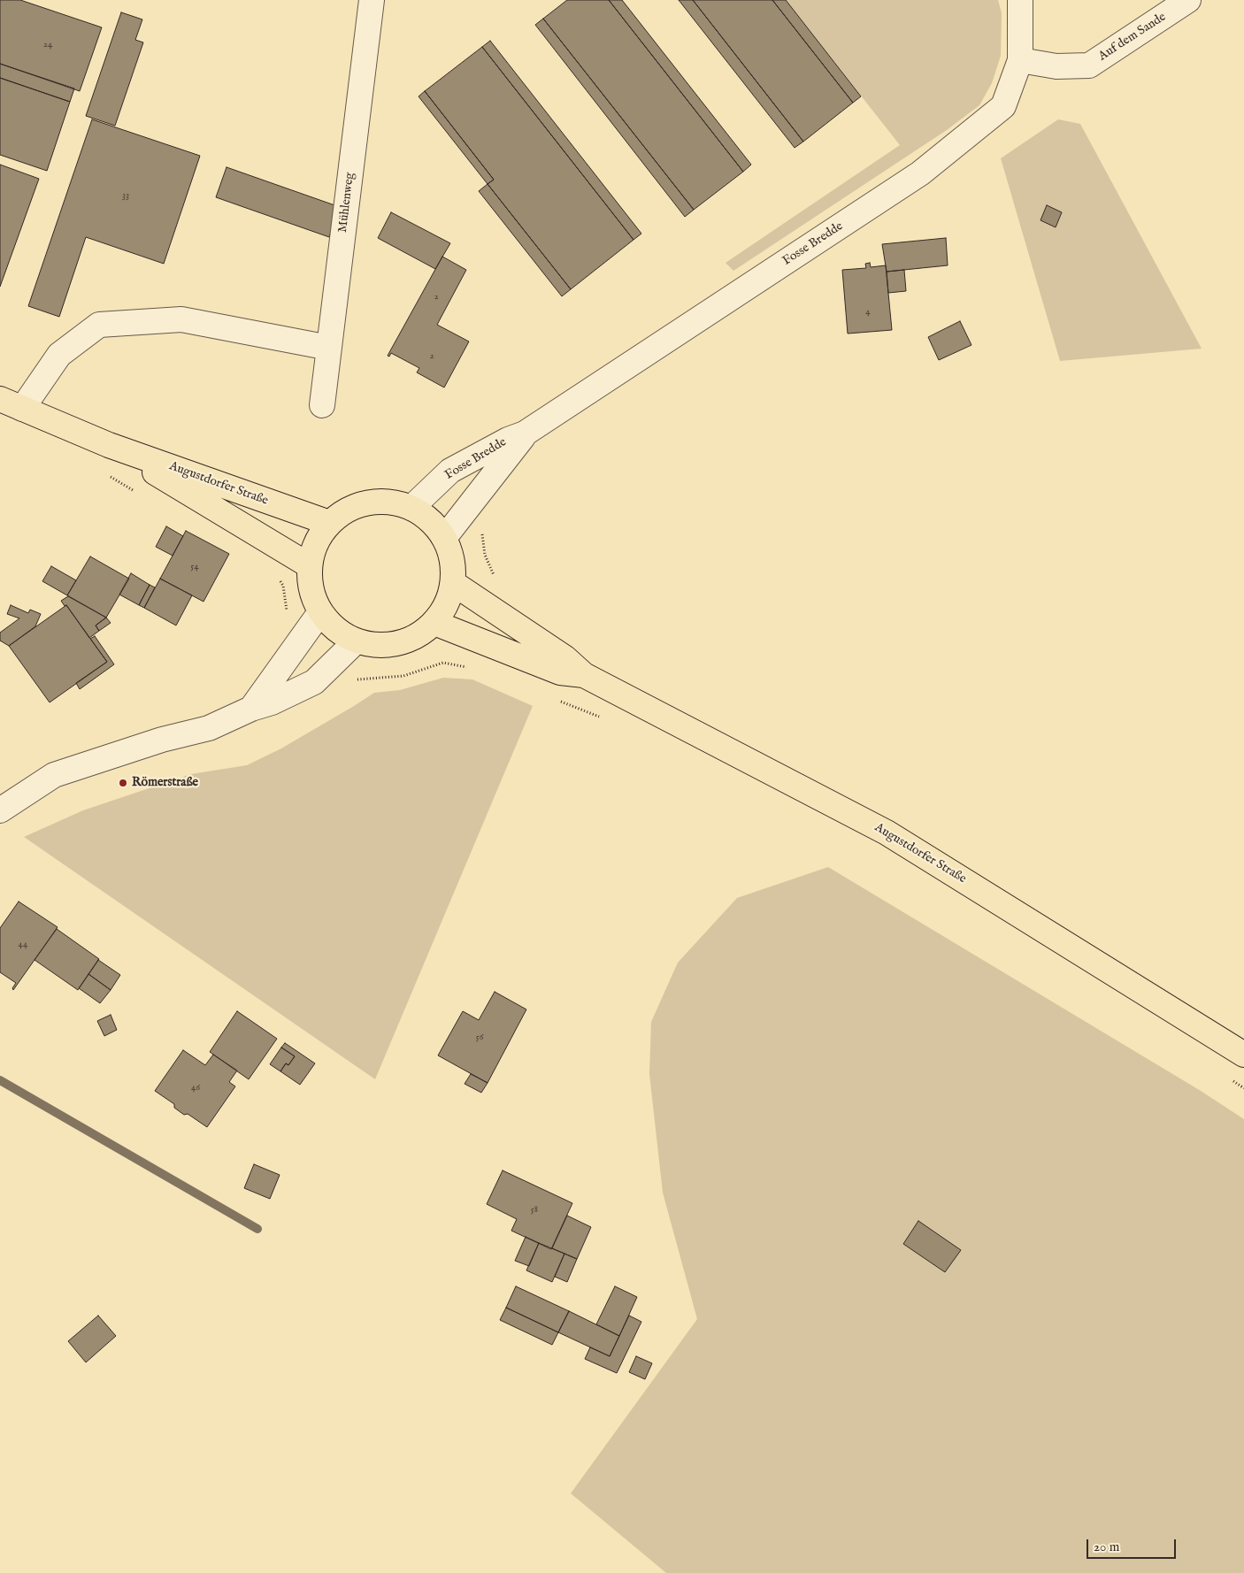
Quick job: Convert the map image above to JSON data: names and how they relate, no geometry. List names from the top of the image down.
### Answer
{
  "streets": {
    "main road": ["Augustdorfer Straße"],
    "street": ["Auf dem Sande", "Mühlenweg", "Fosse Bredde"]
  },
  "crossings": [
    ["Auf dem Sande", "Fosse Bredde"],
    ["Fosse Bredde", "Augustdorfer Straße"]
  ],
  "places": ["Römerstraße"],
  "house_numbers": [
    "24",
    "33",
    "2",
    "4",
    "2",
    "54",
    "44",
    "56",
    "46",
    "58"
  ],
  "scale_bar": "20 m"
}
